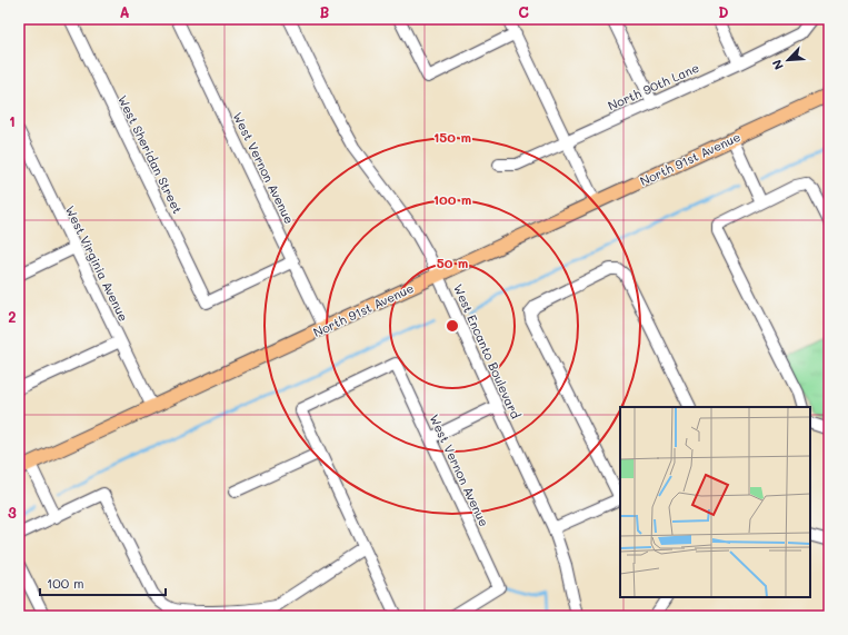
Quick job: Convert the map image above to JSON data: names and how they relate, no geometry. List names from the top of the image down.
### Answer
{
  "streets": {
    "main road": ["North 91st Avenue"],
    "street": [
      "North 90th Lane",
      "West Sheridan Street",
      "West Vernon Avenue",
      "West Virginia Avenue",
      "West Encanto Boulevard"
    ]
  },
  "crossings": [
    ["West Sheridan Street", "West Vernon Avenue"],
    ["North 91st Avenue", "West Vernon Avenue"],
    ["North 91st Avenue", "West Virginia Avenue"],
    ["North 91st Avenue", "West Encanto Boulevard"]
  ],
  "scale_bar": "100 m",
  "north": "bottom left",
  "grid": {
    "columns": [
      "A",
      "B",
      "C",
      "D"
    ],
    "rows": ["1", "2", "3"]
  },
  "rings": ["150 m", "100 m", "50 m"]
}
